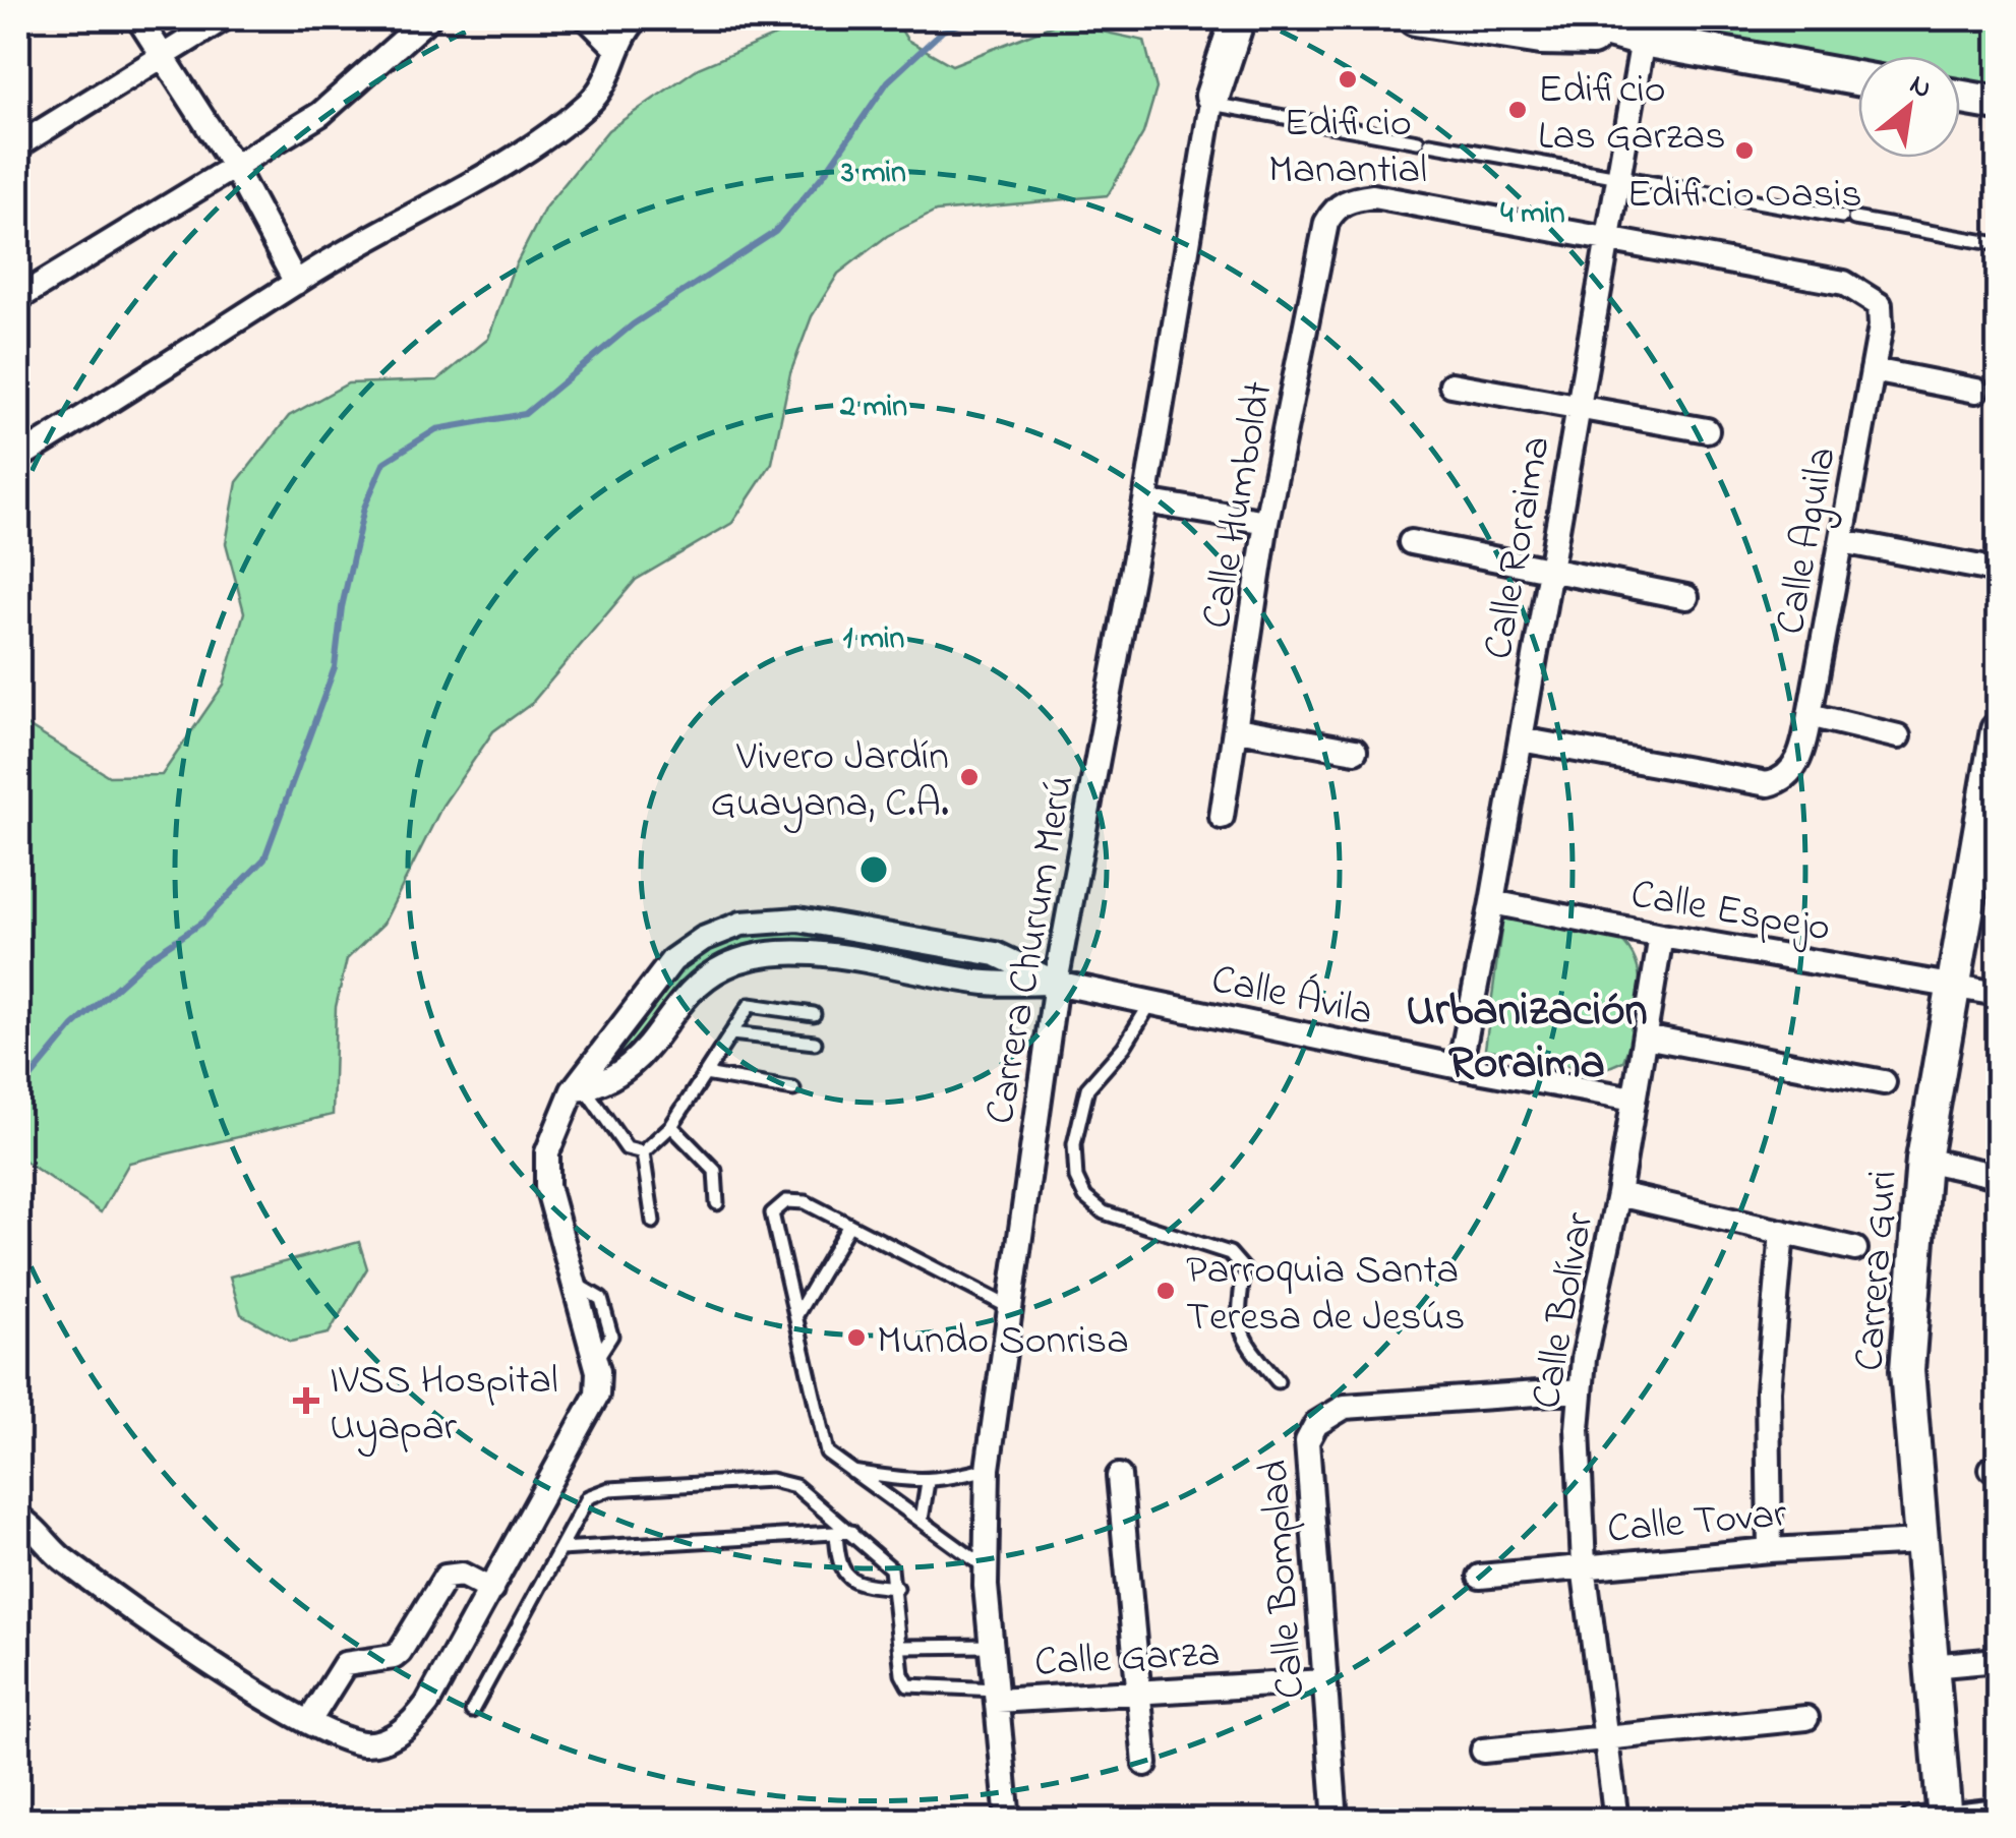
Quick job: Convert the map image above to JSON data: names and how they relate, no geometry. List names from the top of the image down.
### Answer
{
  "streets": {
    "street": [
      "Calle Humboldt",
      "Calle Aguila",
      "Calle Roraima",
      "Calle Espejo",
      "Carrera Churum Merú",
      "Calle Ávila",
      "Carrera Guri",
      "Calle Bolívar",
      "Calle Tovar",
      "Calle Bomplad",
      "Calle Garza"
    ]
  },
  "crossings": [
    ["Calle Humboldt", "Calle Aguila"],
    ["Calle Humboldt", "Calle Roraima"],
    ["Calle Aguila", "Calle Roraima"],
    ["Calle Roraima", "Calle Espejo"],
    ["Calle Roraima", "Calle Ávila"],
    ["Calle Espejo", "Carrera Guri"],
    ["Calle Espejo", "Calle Bolívar"],
    ["Carrera Churum Merú", "Calle Ávila"],
    ["Carrera Churum Merú", "Calle Garza"],
    ["Calle Ávila", "Calle Bolívar"],
    ["Carrera Guri", "Calle Tovar"],
    ["Calle Bolívar", "Calle Tovar"],
    ["Calle Bolívar", "Calle Bomplad"],
    ["Calle Bomplad", "Calle Garza"]
  ],
  "districts": ["Urbanización Roraima"],
  "places": {
    "other": [
      "Edificio Manantial",
      "Edificio Las Garzas",
      "Edificio Oasis",
      "Vivero Jardín Guayana, C.A.",
      "Parroquia Santa Teresa de Jesús",
      "Mundo Sonrisa"
    ],
    "health": ["IVSS Hospital Uyapar"]
  },
  "north": "top right",
  "rings": [
    "3 min",
    "4 min",
    "2 min",
    "1 min"
  ]
}
